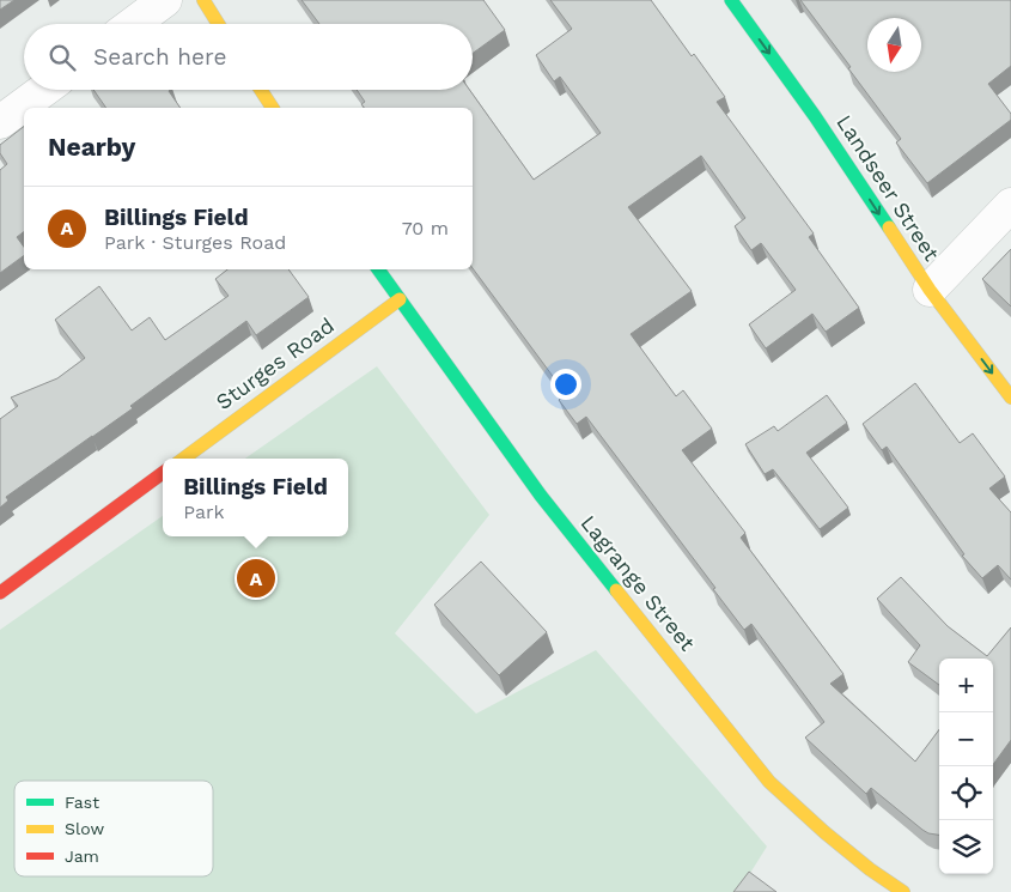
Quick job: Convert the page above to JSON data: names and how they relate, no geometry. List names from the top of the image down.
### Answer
{
  "streets": {
    "street": ["Landseer Street", "Sturges Road", "Lagrange Street"]
  },
  "crossings": [
    ["Sturges Road", "Lagrange Street"]
  ],
  "one_way": ["Landseer Street"],
  "legend": ["Fast", "Slow", "Jam"],
  "north": "bottom",
  "page": {
    "search": "Search here",
    "heading": "Nearby",
    "list": [
      {
        "mark": "A",
        "name": "Billings Field",
        "note": "Park · Sturges Road",
        "value": "70 m"
      }
    ],
    "popup": ["Billings Field", "Park"],
    "pins": "A",
    "map_buttons": ["+", "−"]
  }
}
